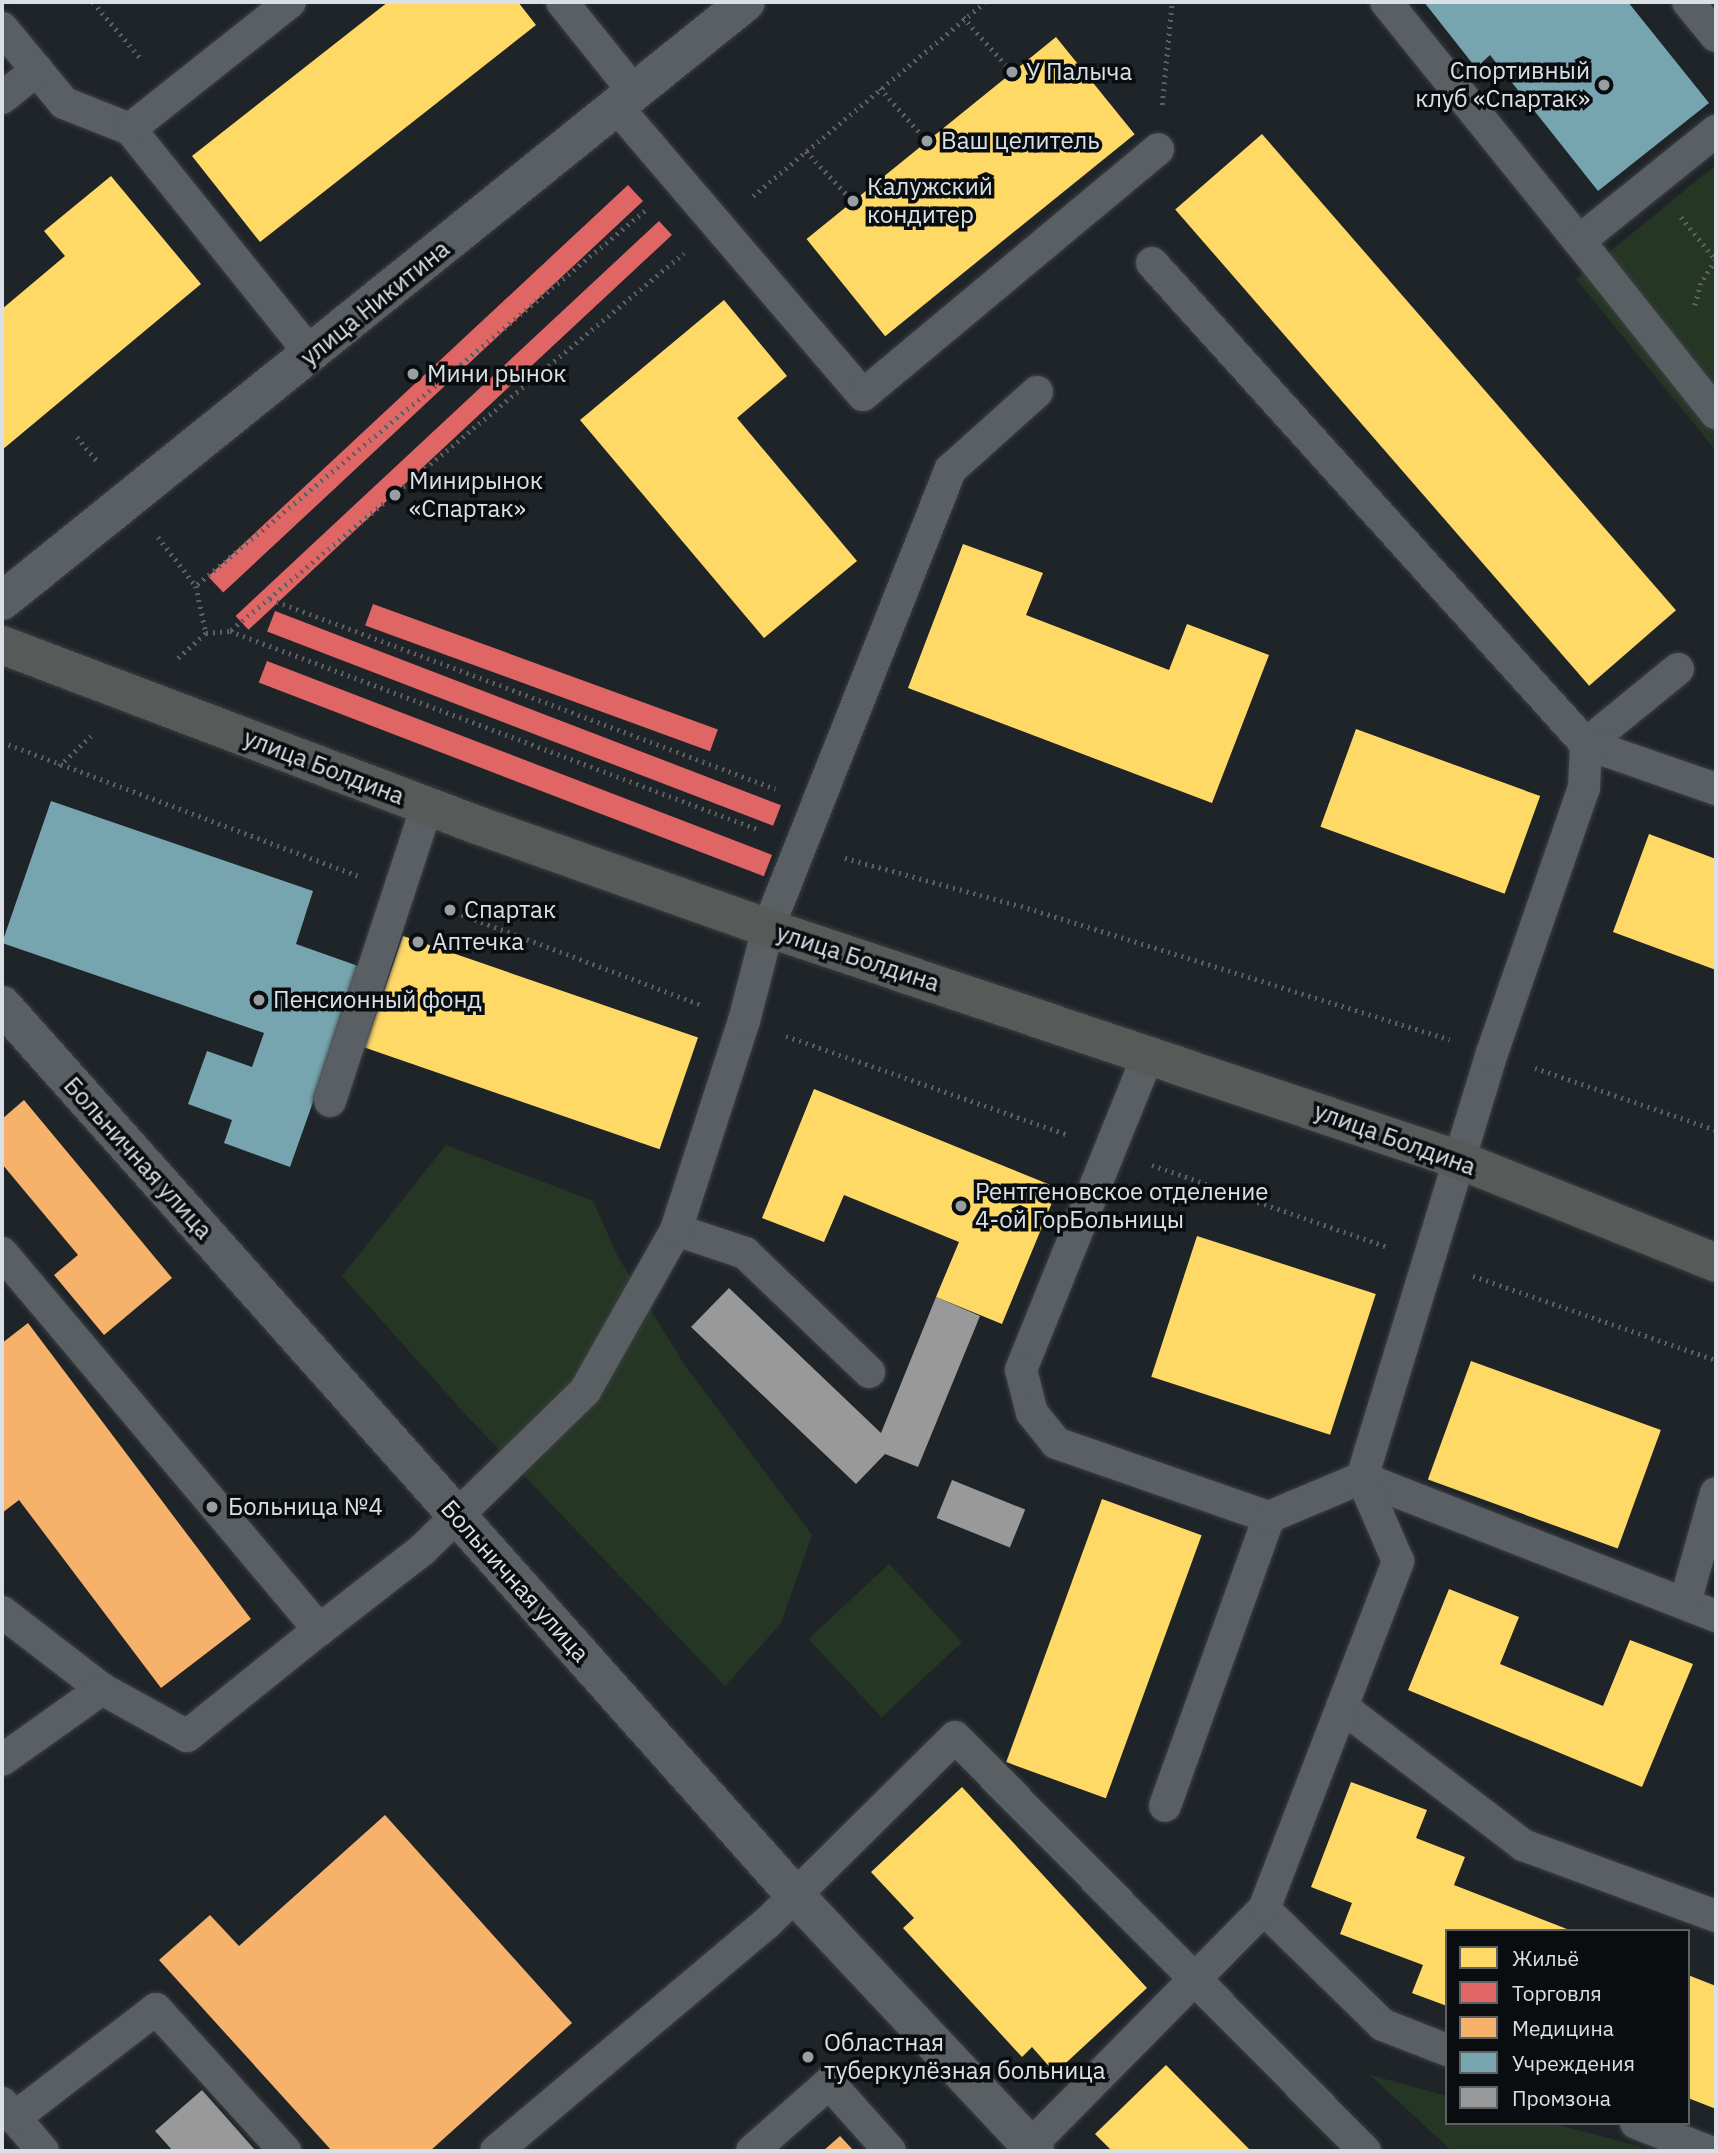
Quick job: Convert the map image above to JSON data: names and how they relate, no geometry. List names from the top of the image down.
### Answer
{
  "streets": {
    "main road": ["улица Болдина"],
    "street": ["улица Никитина", "Больничная улица"]
  },
  "places": [
    "У Палыча",
    "Спортивный клуб «Спартак»",
    "Ваш целитель",
    "Калужский кондитер",
    "Мини рынок",
    "Минирынок «Спартак»",
    "Спартак",
    "Аптечка",
    "Пенсионный фонд",
    "Рентгеновское отделение 4-ой ГорБольницы",
    "Больница №4",
    "Областная туберкулёзная больница"
  ],
  "legend": [
    "Жильё",
    "Торговля",
    "Медицина",
    "Учреждения",
    "Промзона"
  ]
}
